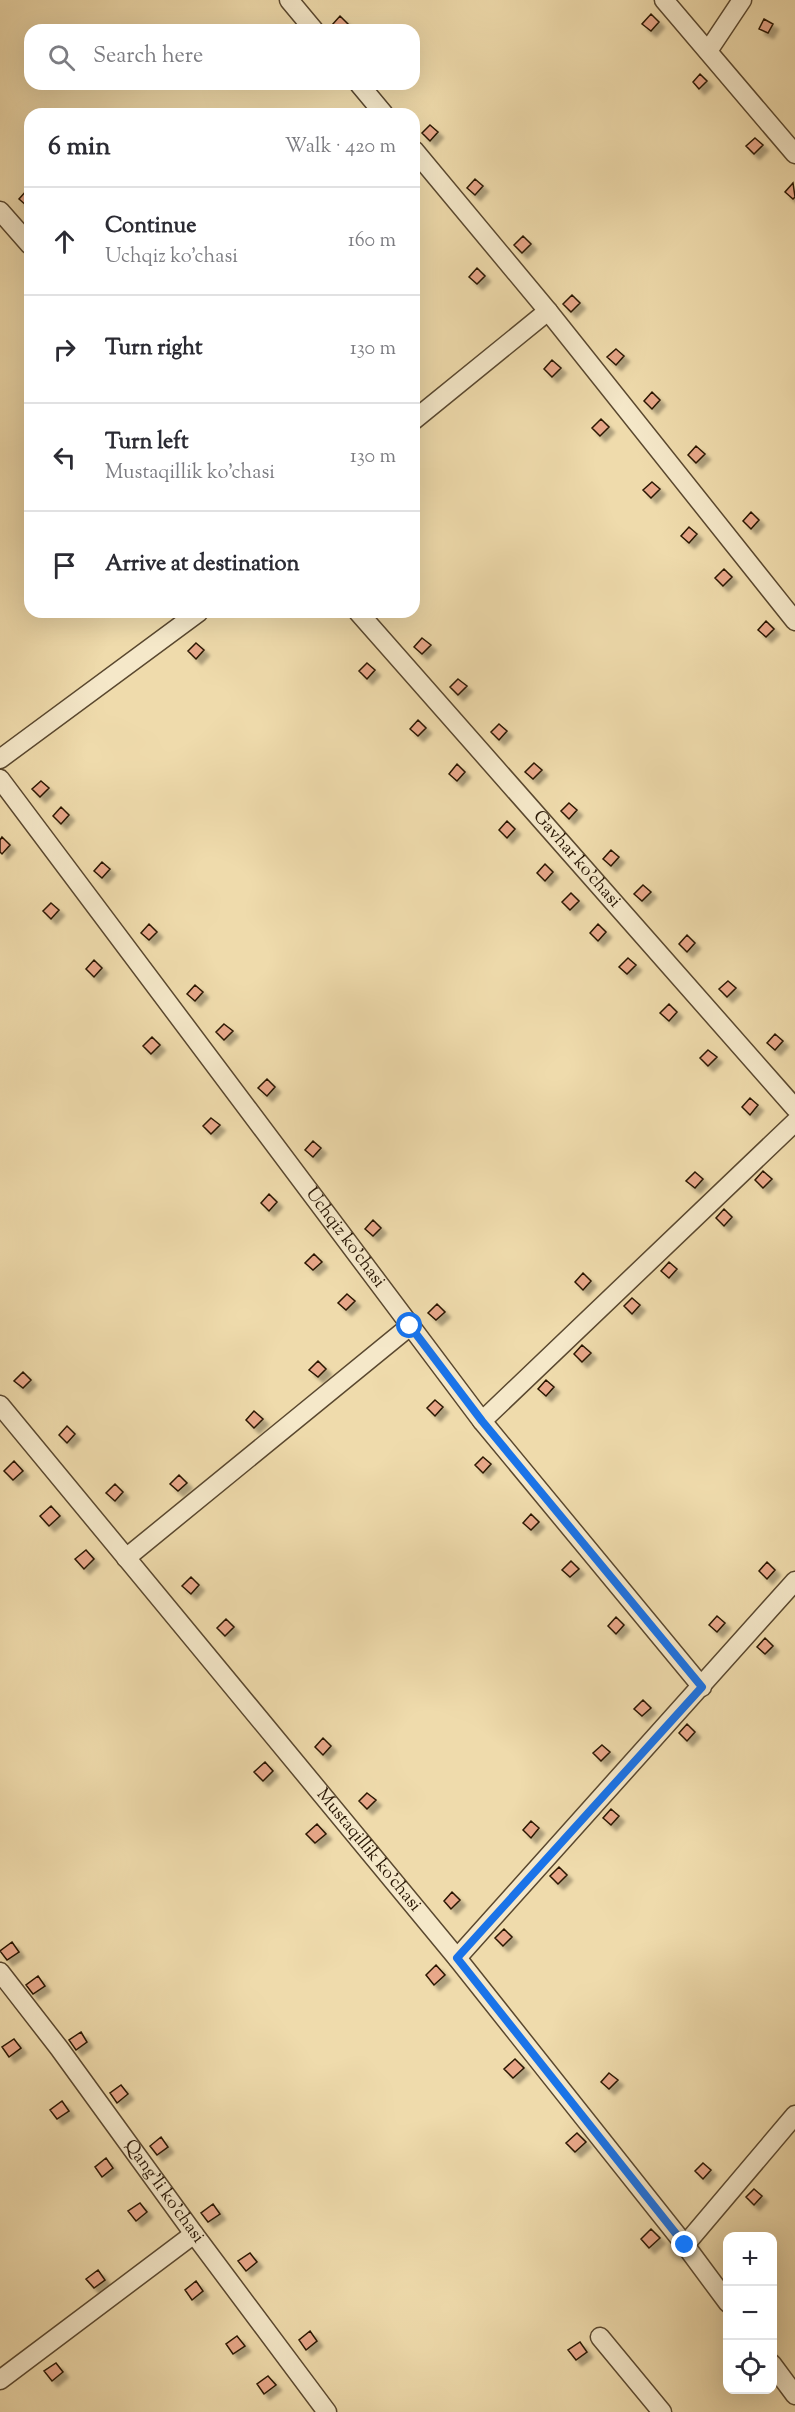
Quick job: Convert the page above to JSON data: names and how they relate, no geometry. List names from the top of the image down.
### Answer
{
  "streets": {
    "street": [
      "Gavhar ko'chasi",
      "Uchqiz ko'chasi",
      "Mustaqillik ko'chasi",
      "Qang'li ko'chasi"
    ]
  },
  "page": {
    "search": "Search here",
    "heading": ["6 min", "Walk · 420 m"],
    "list": [
      ["Continue", "Uchqiz ko'chasi", "160 m"],
      ["Turn right", "130 m"],
      ["Turn left", "Mustaqillik ko'chasi", "130 m"],
      "Arrive at destination"
    ],
    "map_buttons": ["+", "−"]
  }
}
